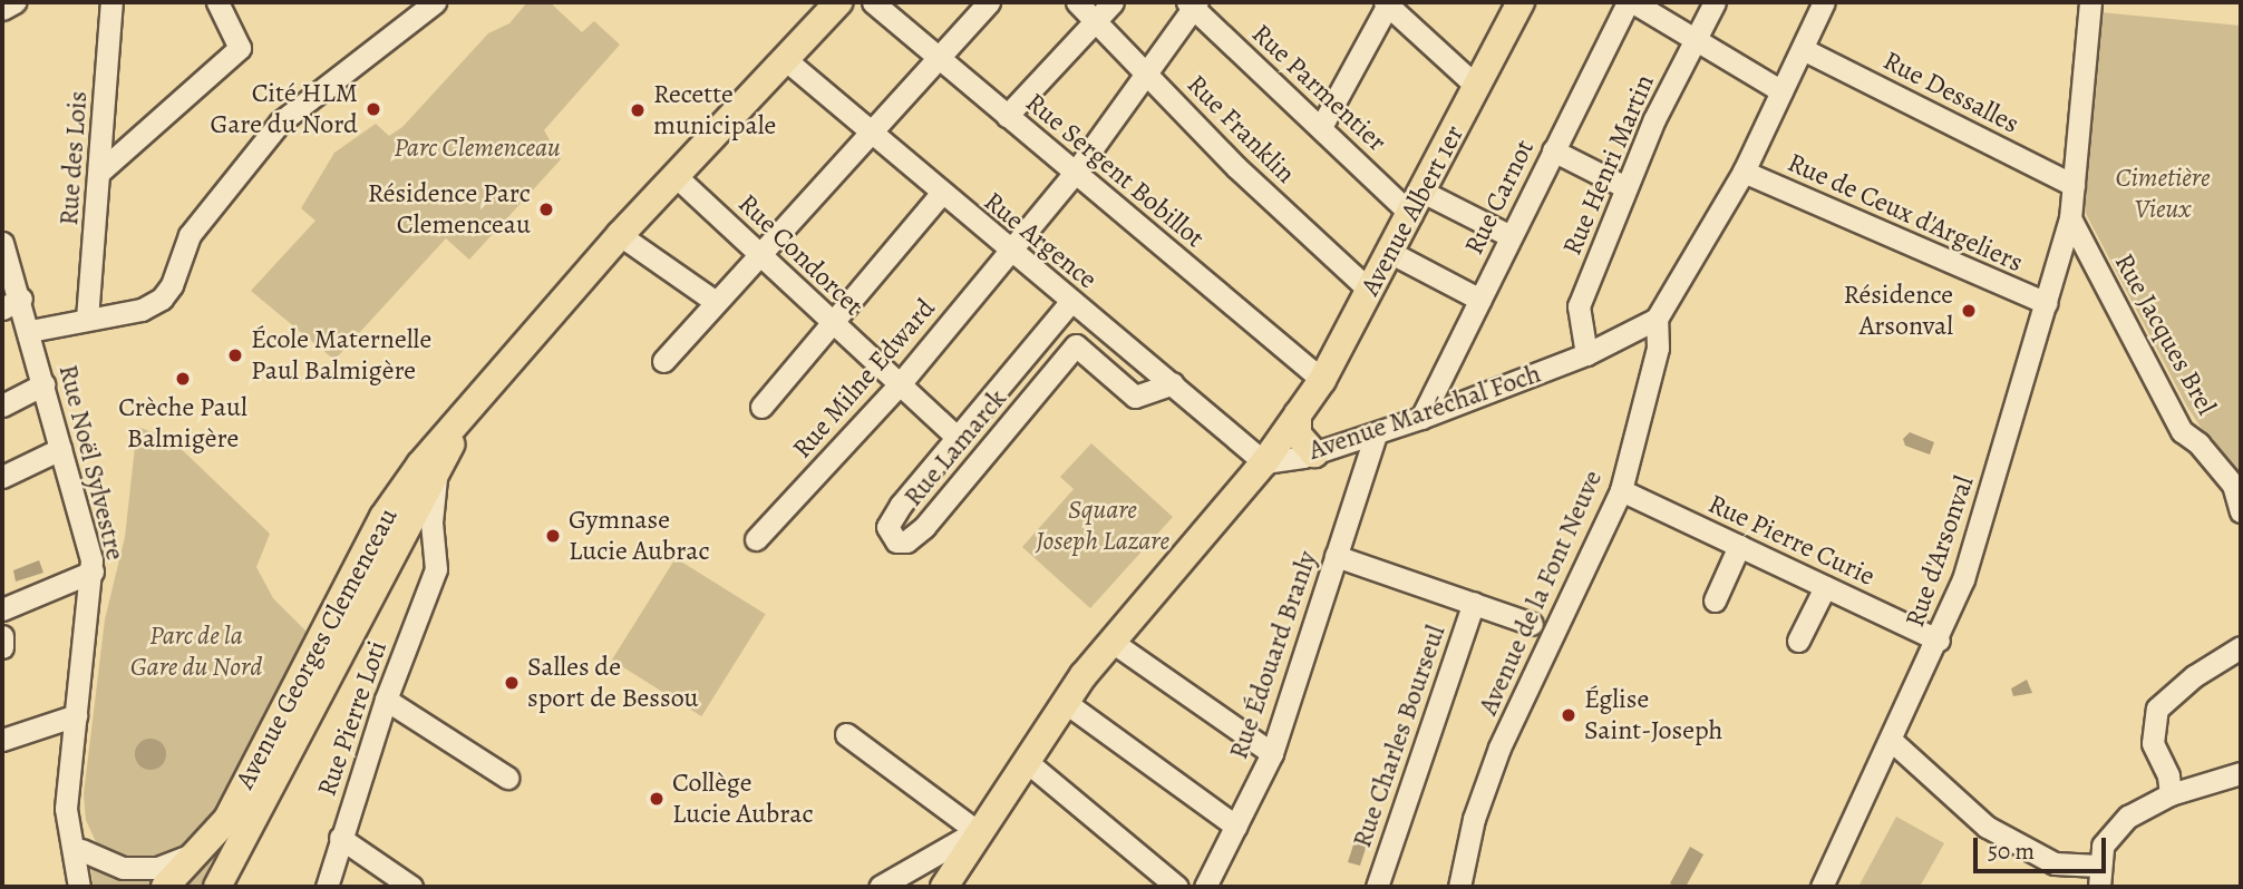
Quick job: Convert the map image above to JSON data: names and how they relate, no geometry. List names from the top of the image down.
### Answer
{
  "streets": {
    "main road": ["Avenue Albert 1er", "Avenue Georges Clemenceau"],
    "street": [
      "Rue Parmentier",
      "Rue Dessalles",
      "Rue Franklin",
      "Rue des Lois",
      "Rue Henri Martin",
      "Rue Sergent Bobillot",
      "Rue Carnot",
      "Rue de Ceux d'Argeliers",
      "Rue Argence",
      "Rue Condorcet",
      "Rue Jacques Brel",
      "Rue Milne Edward",
      "Avenue Maréchal Foch",
      "Rue Lamarck",
      "Rue Noël Sylvestre",
      "Rue Pierre Curie",
      "Rue d'Arsonval",
      "Avenue de la Font Neuve",
      "Rue Édouard Branly",
      "Rue Pierre Loti",
      "Rue Charles Bourseul"
    ]
  },
  "crossings": [
    ["Rue Parmentier", "Rue Carnot"],
    ["Rue Parmentier", "Avenue Albert 1er"],
    ["Rue Parmentier", "Rue Milne Edward"],
    ["Rue Dessalles", "Rue d'Arsonval"],
    ["Rue Franklin", "Avenue Albert 1er"],
    ["Rue Franklin", "Rue Milne Edward"],
    ["Rue Henri Martin", "Avenue Maréchal Foch"],
    ["Rue Sergent Bobillot", "Avenue Albert 1er"],
    ["Rue Sergent Bobillot", "Rue Milne Edward"],
    ["Rue Carnot", "Avenue Maréchal Foch"],
    ["Avenue Albert 1er", "Rue Argence"],
    ["Avenue Albert 1er", "Avenue Maréchal Foch"],
    ["Rue de Ceux d'Argeliers", "Rue d'Arsonval"],
    ["Rue Argence", "Rue Milne Edward"],
    ["Rue Argence", "Avenue Maréchal Foch"],
    ["Rue Argence", "Rue Lamarck"],
    ["Rue Argence", "Avenue Georges Clemenceau"],
    ["Rue Condorcet", "Rue Milne Edward"],
    ["Rue Condorcet", "Rue Lamarck"],
    ["Rue Condorcet", "Avenue Georges Clemenceau"],
    ["Rue Jacques Brel", "Rue d'Arsonval"],
    ["Avenue Maréchal Foch", "Avenue de la Font Neuve"],
    ["Avenue Maréchal Foch", "Rue Édouard Branly"],
    ["Rue Pierre Curie", "Rue d'Arsonval"],
    ["Rue Pierre Curie", "Avenue de la Font Neuve"],
    ["Avenue Georges Clemenceau", "Rue Pierre Loti"]
  ],
  "parks": [
    "Parc Clemenceau",
    "Cimetière Vieux",
    "Square Joseph Lazare",
    "Parc de la Gare du Nord"
  ],
  "places": [
    "Cité HLM Gare du Nord",
    "Recette municipale",
    "Résidence Parc Clemenceau",
    "Résidence Arsonval",
    "École Maternelle Paul Balmigère",
    "Crèche Paul Balmigère",
    "Gymnase Lucie Aubrac",
    "Salles de sport de Bessou",
    "Église Saint-Joseph",
    "Collège Lucie Aubrac"
  ],
  "scale_bar": "50 m"
}
